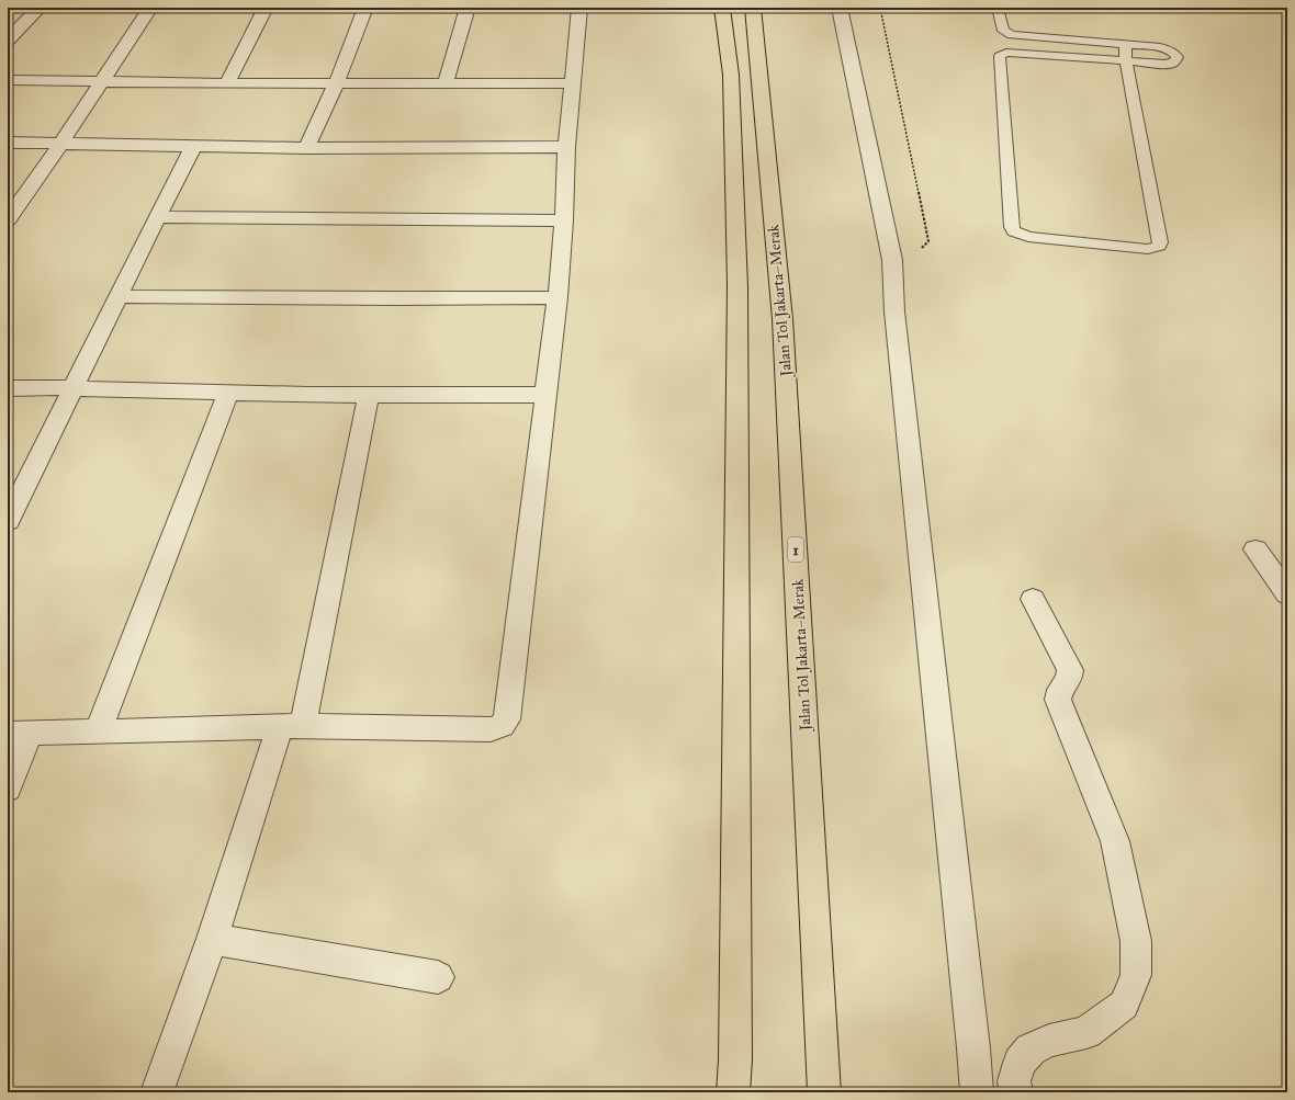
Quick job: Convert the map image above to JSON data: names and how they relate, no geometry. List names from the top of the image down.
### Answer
{
  "streets": {
    "highway": ["Jalan Tol Jakarta–Merak", "1"]
  }
}
